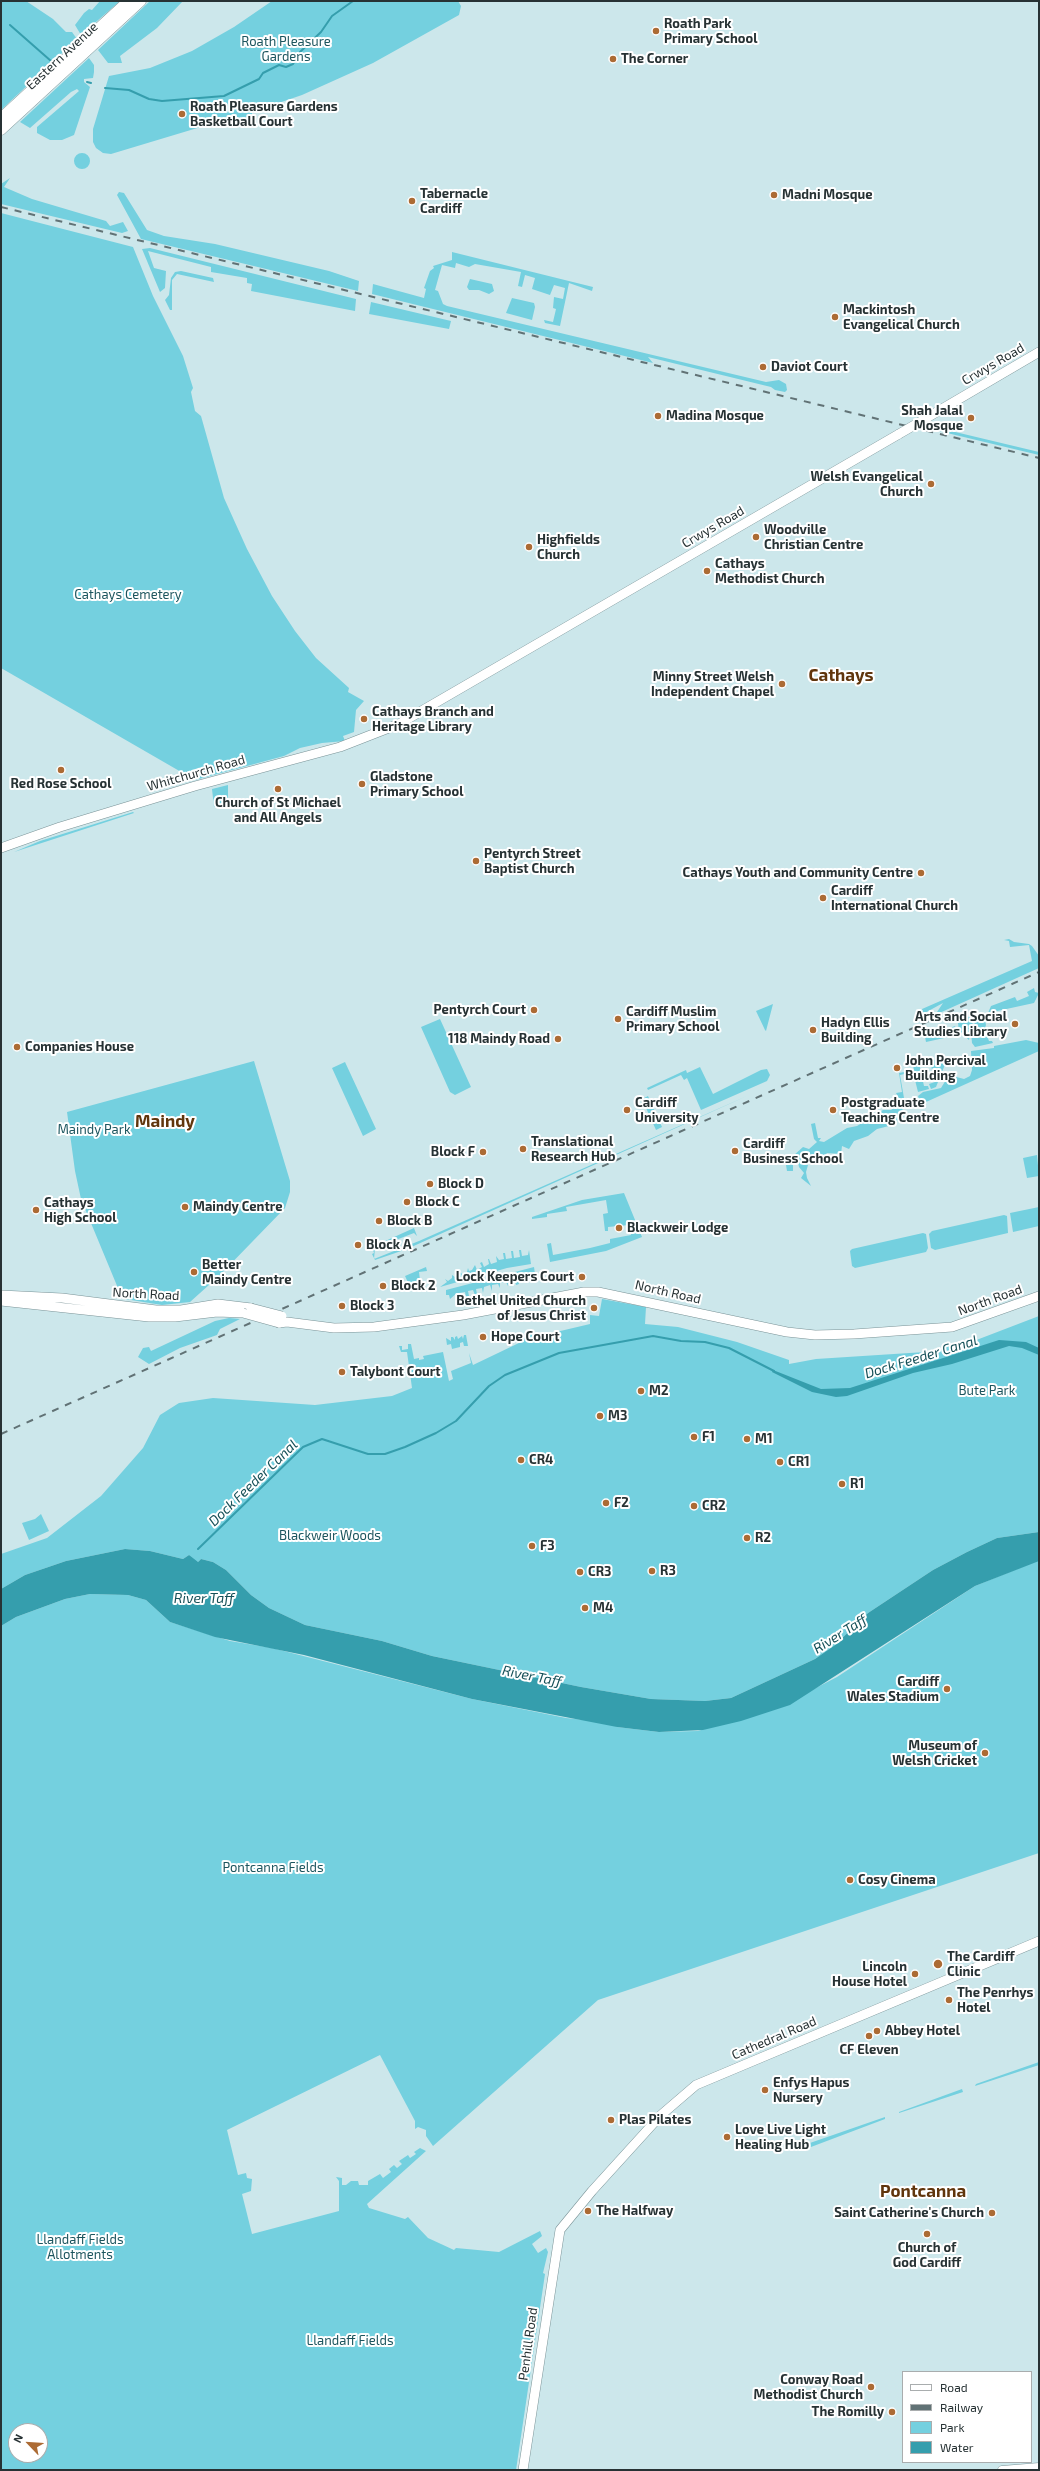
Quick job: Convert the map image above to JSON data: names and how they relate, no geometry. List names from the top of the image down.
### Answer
{
  "streets": {
    "highway": ["Eastern Avenue"],
    "main road": [
      "Crwys Road",
      "Whitchurch Road",
      "North Road",
      "Cathedral Road",
      "Penhill Road"
    ]
  },
  "crossings": [
    ["Crwys Road", "Whitchurch Road"],
    ["Cathedral Road", "Penhill Road"]
  ],
  "districts": ["Cathays", "Maindy", "Pontcanna"],
  "water": ["Dock Feeder Canal", "River Taff"],
  "parks": [
    "Roath Pleasure Gardens",
    "Cathays Cemetery",
    "Maindy Park",
    "Bute Park",
    "Blackweir Woods",
    "Pontcanna Fields",
    "Llandaff Fields Allotments",
    "Llandaff Fields"
  ],
  "places": [
    "Roath Park Primary School",
    "The Corner",
    "Roath Pleasure Gardens Basketball Court",
    "Madni Mosque",
    "Tabernacle Cardiff",
    "Mackintosh Evangelical Church",
    "Daviot Court",
    "Madina Mosque",
    "Shah Jalal Mosque",
    "Welsh Evangelical Church",
    "Woodville Christian Centre",
    "Highfields Church",
    "Cathays Methodist Church",
    "Minny Street Welsh Independent Chapel",
    "Cathays Branch and Heritage Library",
    "Red Rose School",
    "Gladstone Primary School",
    "Church of St Michael and All Angels",
    "Pentyrch Street Baptist Church",
    "Cathays Youth and Community Centre",
    "Cardiff International Church",
    "Pentyrch Court",
    "Cardiff Muslim Primary School",
    "Arts and Social Studies Library",
    "Hadyn Ellis Building",
    "118 Maindy Road",
    "Companies House",
    "John Percival Building",
    "Cardiff University",
    "Postgraduate Teaching Centre",
    "Translational Research Hub",
    "Cardiff Business School",
    "Block F",
    "Block D",
    "Block C",
    "Maindy Centre",
    "Cathays High School",
    "Block B",
    "Blackweir Lodge",
    "Block A",
    "Better Maindy Centre",
    "Lock Keepers Court",
    "Block 2",
    "Block 3",
    "Bethel United Church of Jesus Christ",
    "Hope Court",
    "Talybont Court",
    "M2",
    "M3",
    "F1",
    "M1",
    "CR4",
    "CR1",
    "R1",
    "F2",
    "CR2",
    "R2",
    "F3",
    "R3",
    "CR3",
    "M4",
    "Cardiff Wales Stadium",
    "Museum of Welsh Cricket",
    "Cosy Cinema",
    "The Cardiff Clinic",
    "Lincoln House Hotel",
    "The Penrhys Hotel",
    "Abbey Hotel",
    "CF Eleven",
    "Enfys Hapus Nursery",
    "Plas Pilates",
    "Love Live Light Healing Hub",
    "The Halfway",
    "Saint Catherine's Church",
    "Church of God Cardiff",
    "Conway Road Methodist Church",
    "The Romilly"
  ],
  "legend": [
    "Road",
    "Railway",
    "Park",
    "Water"
  ],
  "north": "top left"
}
